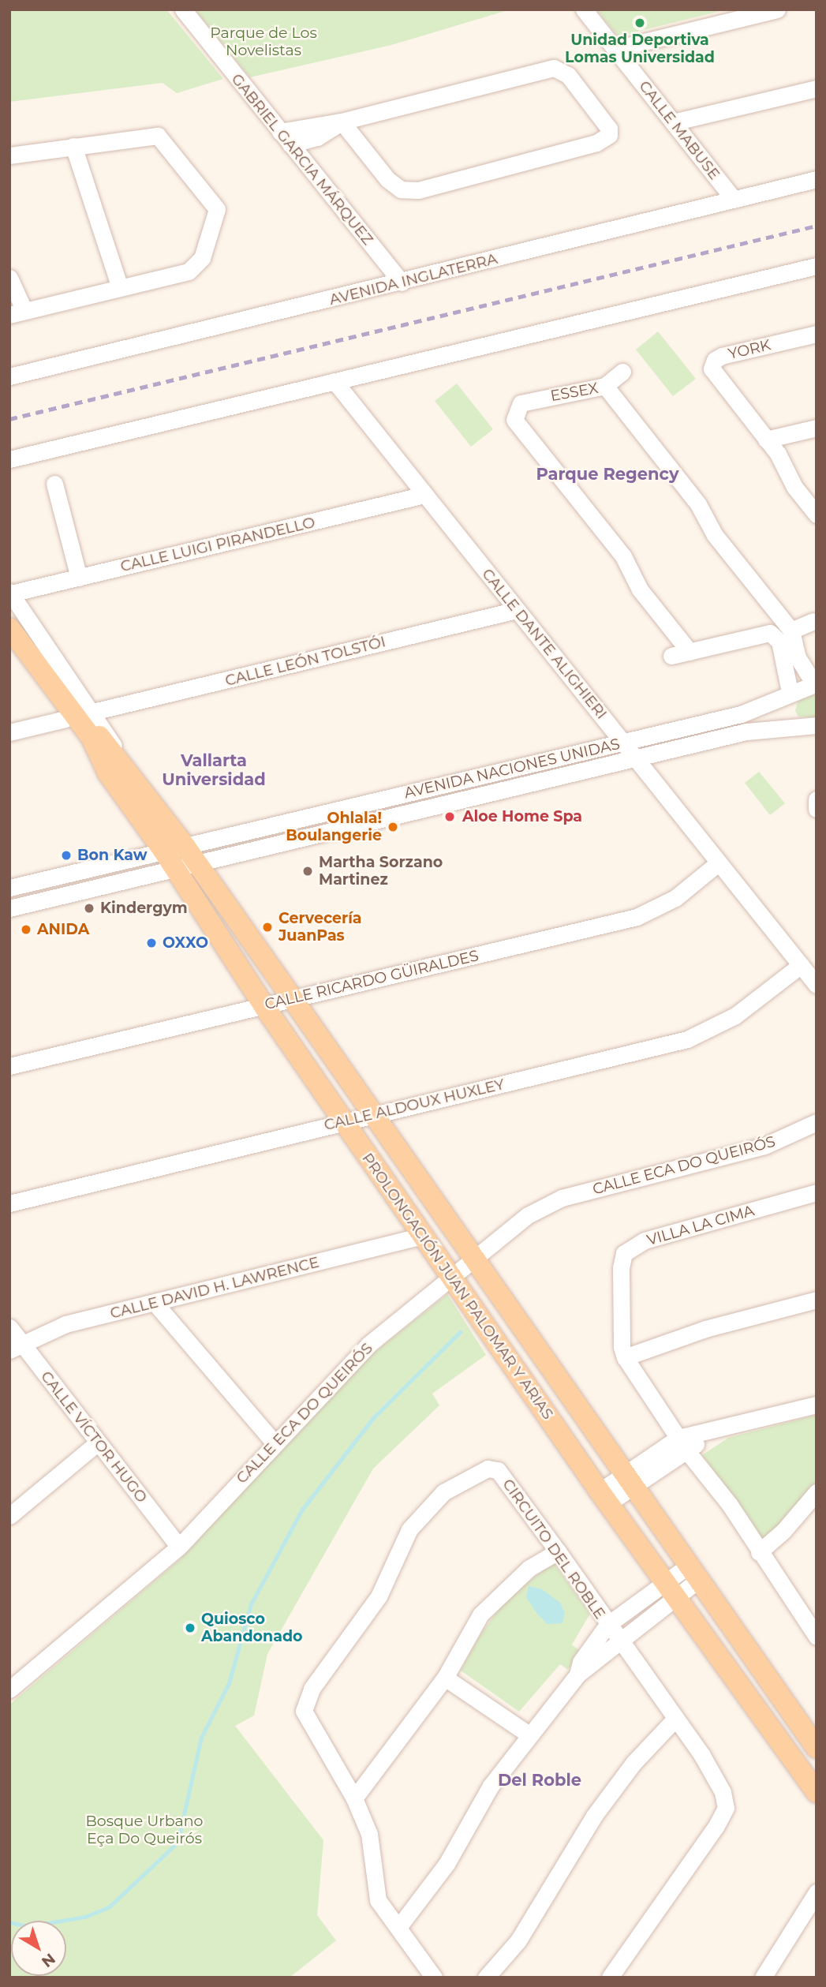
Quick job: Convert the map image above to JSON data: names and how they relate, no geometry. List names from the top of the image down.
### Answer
{
  "streets": {
    "main road": ["PROLONGACIÓN JUAN PALOMAR Y ARIAS"],
    "street": [
      "CALLE MABUSE",
      "GABRIEL GARCIA MÁRQUEZ",
      "AVENIDA INGLATERRA",
      "YORK",
      "ESSEX",
      "CALLE LUIGI PIRANDELLO",
      "CALLE DANTE ALIGHIERI",
      "CALLE LEÓN TOLSTÓI",
      "AVENIDA NACIONES UNIDAS",
      "CALLE RICARDO GÜIRALDES",
      "CALLE ALDOUX HUXLEY",
      "CALLE ECA DO QUEIRÓS",
      "VILLA LA CIMA",
      "CALLE DAVID H. LAWRENCE",
      "CALLE VÍCTOR HUGO",
      "CIRCUITO DEL ROBLE"
    ]
  },
  "crossings": [
    ["CALLE MABUSE", "AVENIDA INGLATERRA"],
    ["GABRIEL GARCIA MÁRQUEZ", "AVENIDA INGLATERRA"],
    ["ESSEX", "AVENIDA NACIONES UNIDAS"],
    ["CALLE LUIGI PIRANDELLO", "CALLE DANTE ALIGHIERI"],
    ["CALLE LUIGI PIRANDELLO", "PROLONGACIÓN JUAN PALOMAR Y ARIAS"],
    ["CALLE DANTE ALIGHIERI", "CALLE LEÓN TOLSTÓI"],
    ["CALLE DANTE ALIGHIERI", "AVENIDA NACIONES UNIDAS"],
    ["CALLE DANTE ALIGHIERI", "CALLE RICARDO GÜIRALDES"],
    ["CALLE DANTE ALIGHIERI", "CALLE ALDOUX HUXLEY"],
    ["AVENIDA NACIONES UNIDAS", "PROLONGACIÓN JUAN PALOMAR Y ARIAS"],
    ["CALLE RICARDO GÜIRALDES", "PROLONGACIÓN JUAN PALOMAR Y ARIAS"],
    ["CALLE ALDOUX HUXLEY", "PROLONGACIÓN JUAN PALOMAR Y ARIAS"],
    ["CALLE ECA DO QUEIRÓS", "PROLONGACIÓN JUAN PALOMAR Y ARIAS"],
    ["CALLE ECA DO QUEIRÓS", "CALLE VÍCTOR HUGO"],
    ["PROLONGACIÓN JUAN PALOMAR Y ARIAS", "CALLE DAVID H. LAWRENCE"],
    ["PROLONGACIÓN JUAN PALOMAR Y ARIAS", "CIRCUITO DEL ROBLE"],
    ["CALLE DAVID H. LAWRENCE", "CALLE VÍCTOR HUGO"]
  ],
  "districts": ["Parque Regency", "Vallarta Universidad", "Del Roble"],
  "parks": ["Parque de Los Novelistas", "Bosque Urbano Eça Do Queirós"],
  "places": [
    "Unidad Deportiva Lomas Universidad",
    "Aloe Home Spa",
    "Ohlala! Boulangerie",
    "Bon Kaw",
    "Martha Sorzano Martinez",
    "Kindergym",
    "Cervecería JuanPas",
    "ANIDA",
    "OXXO",
    "Quiosco Abandonado"
  ],
  "north": "bottom right"
}
